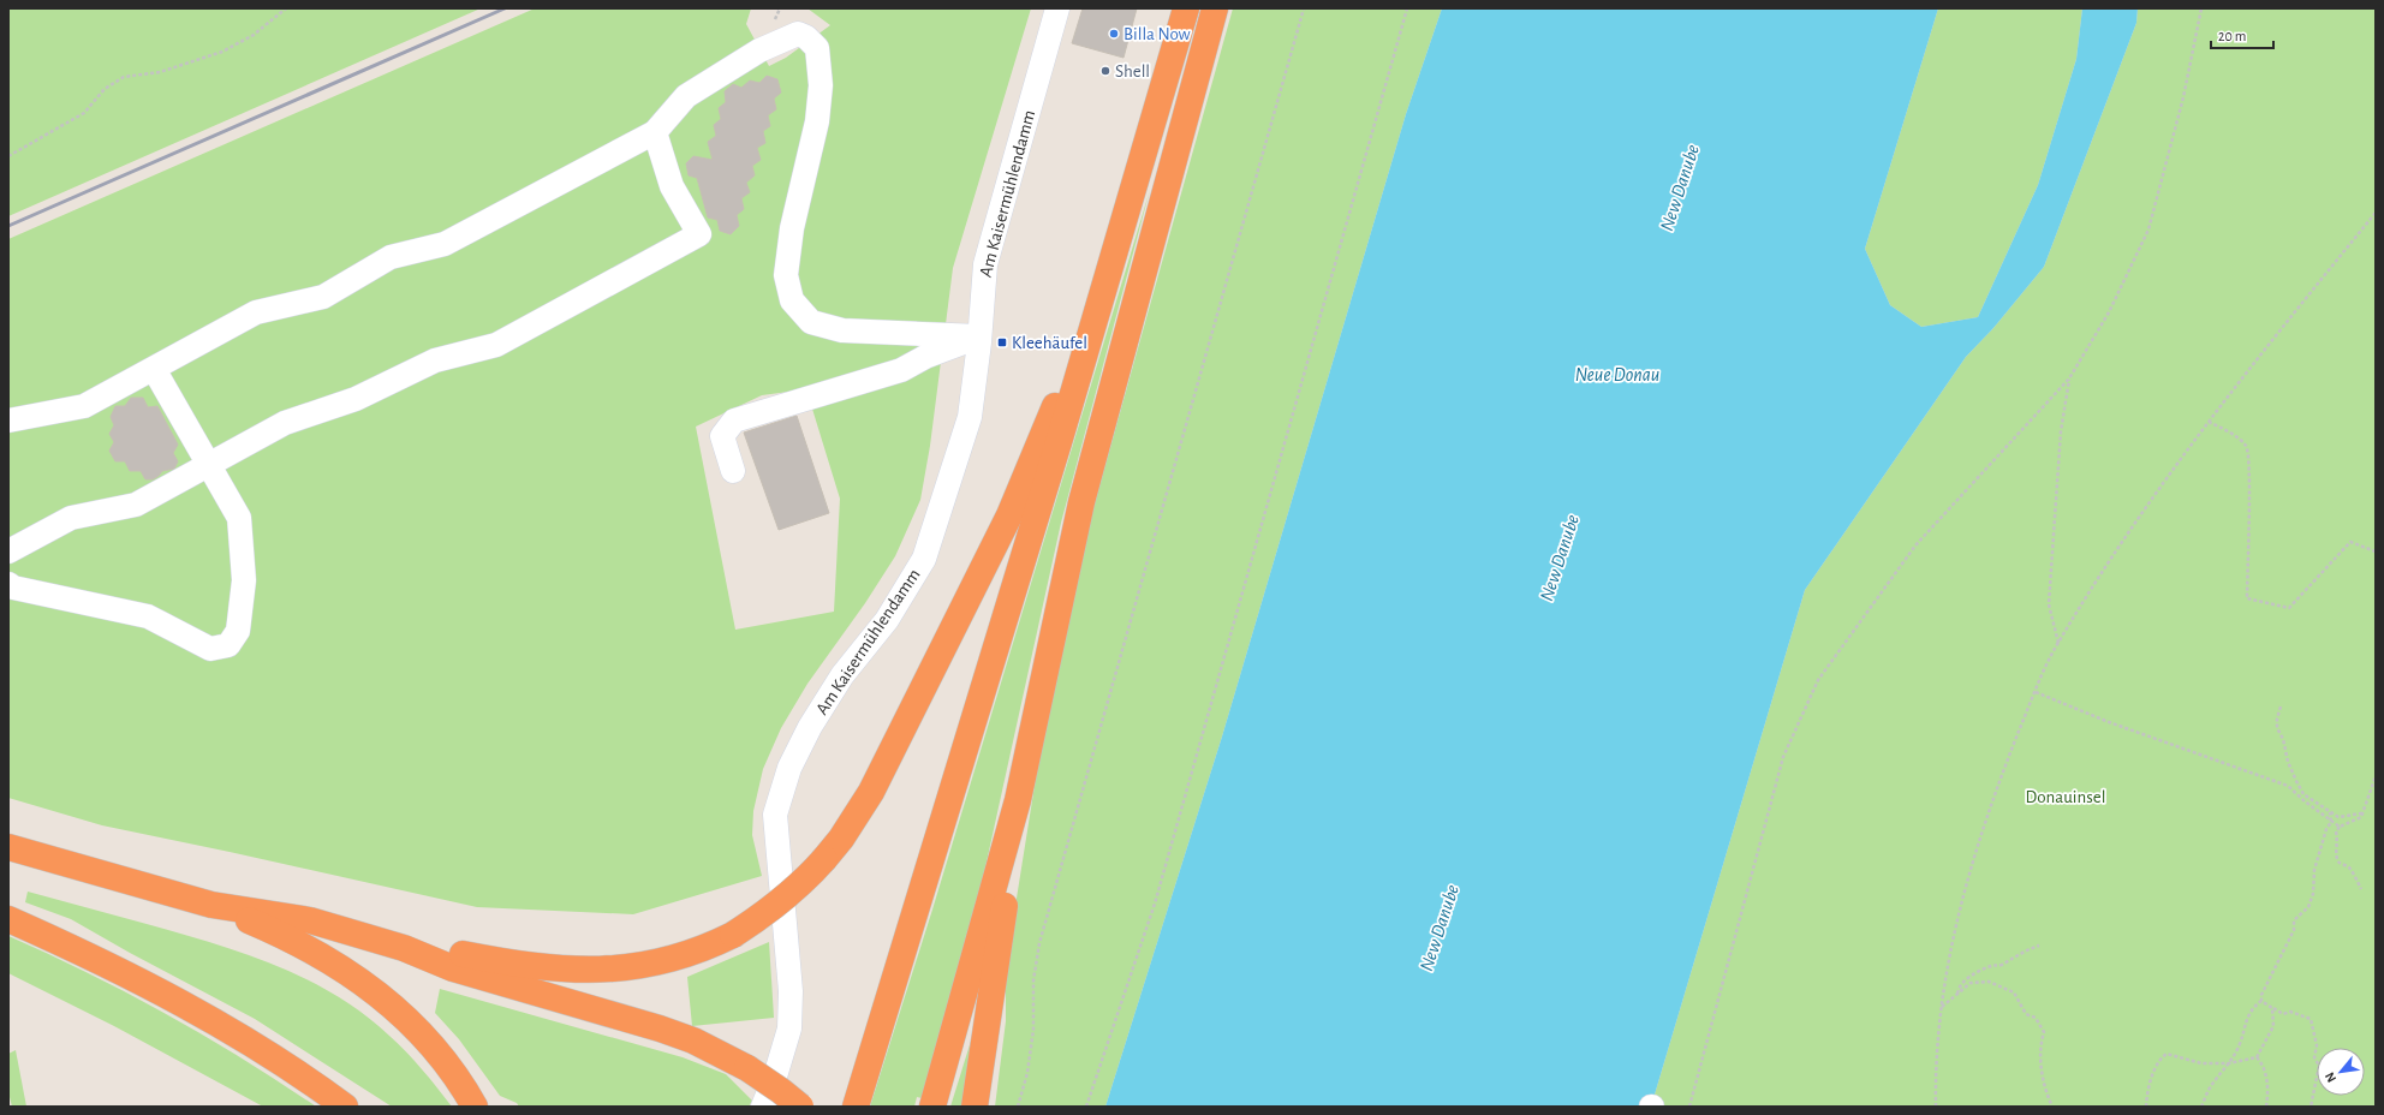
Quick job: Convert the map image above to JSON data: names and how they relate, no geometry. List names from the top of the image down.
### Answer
{
  "streets": {
    "street": ["Am Kaisermühlendamm"]
  },
  "water": ["New Danube", "Neue Donau"],
  "parks": ["Donauinsel"],
  "places": {
    "other": ["Billa Now", "Shell"],
    "transit": ["Kleehäufel"]
  },
  "scale_bar": "20 m",
  "north": "bottom left"
}
